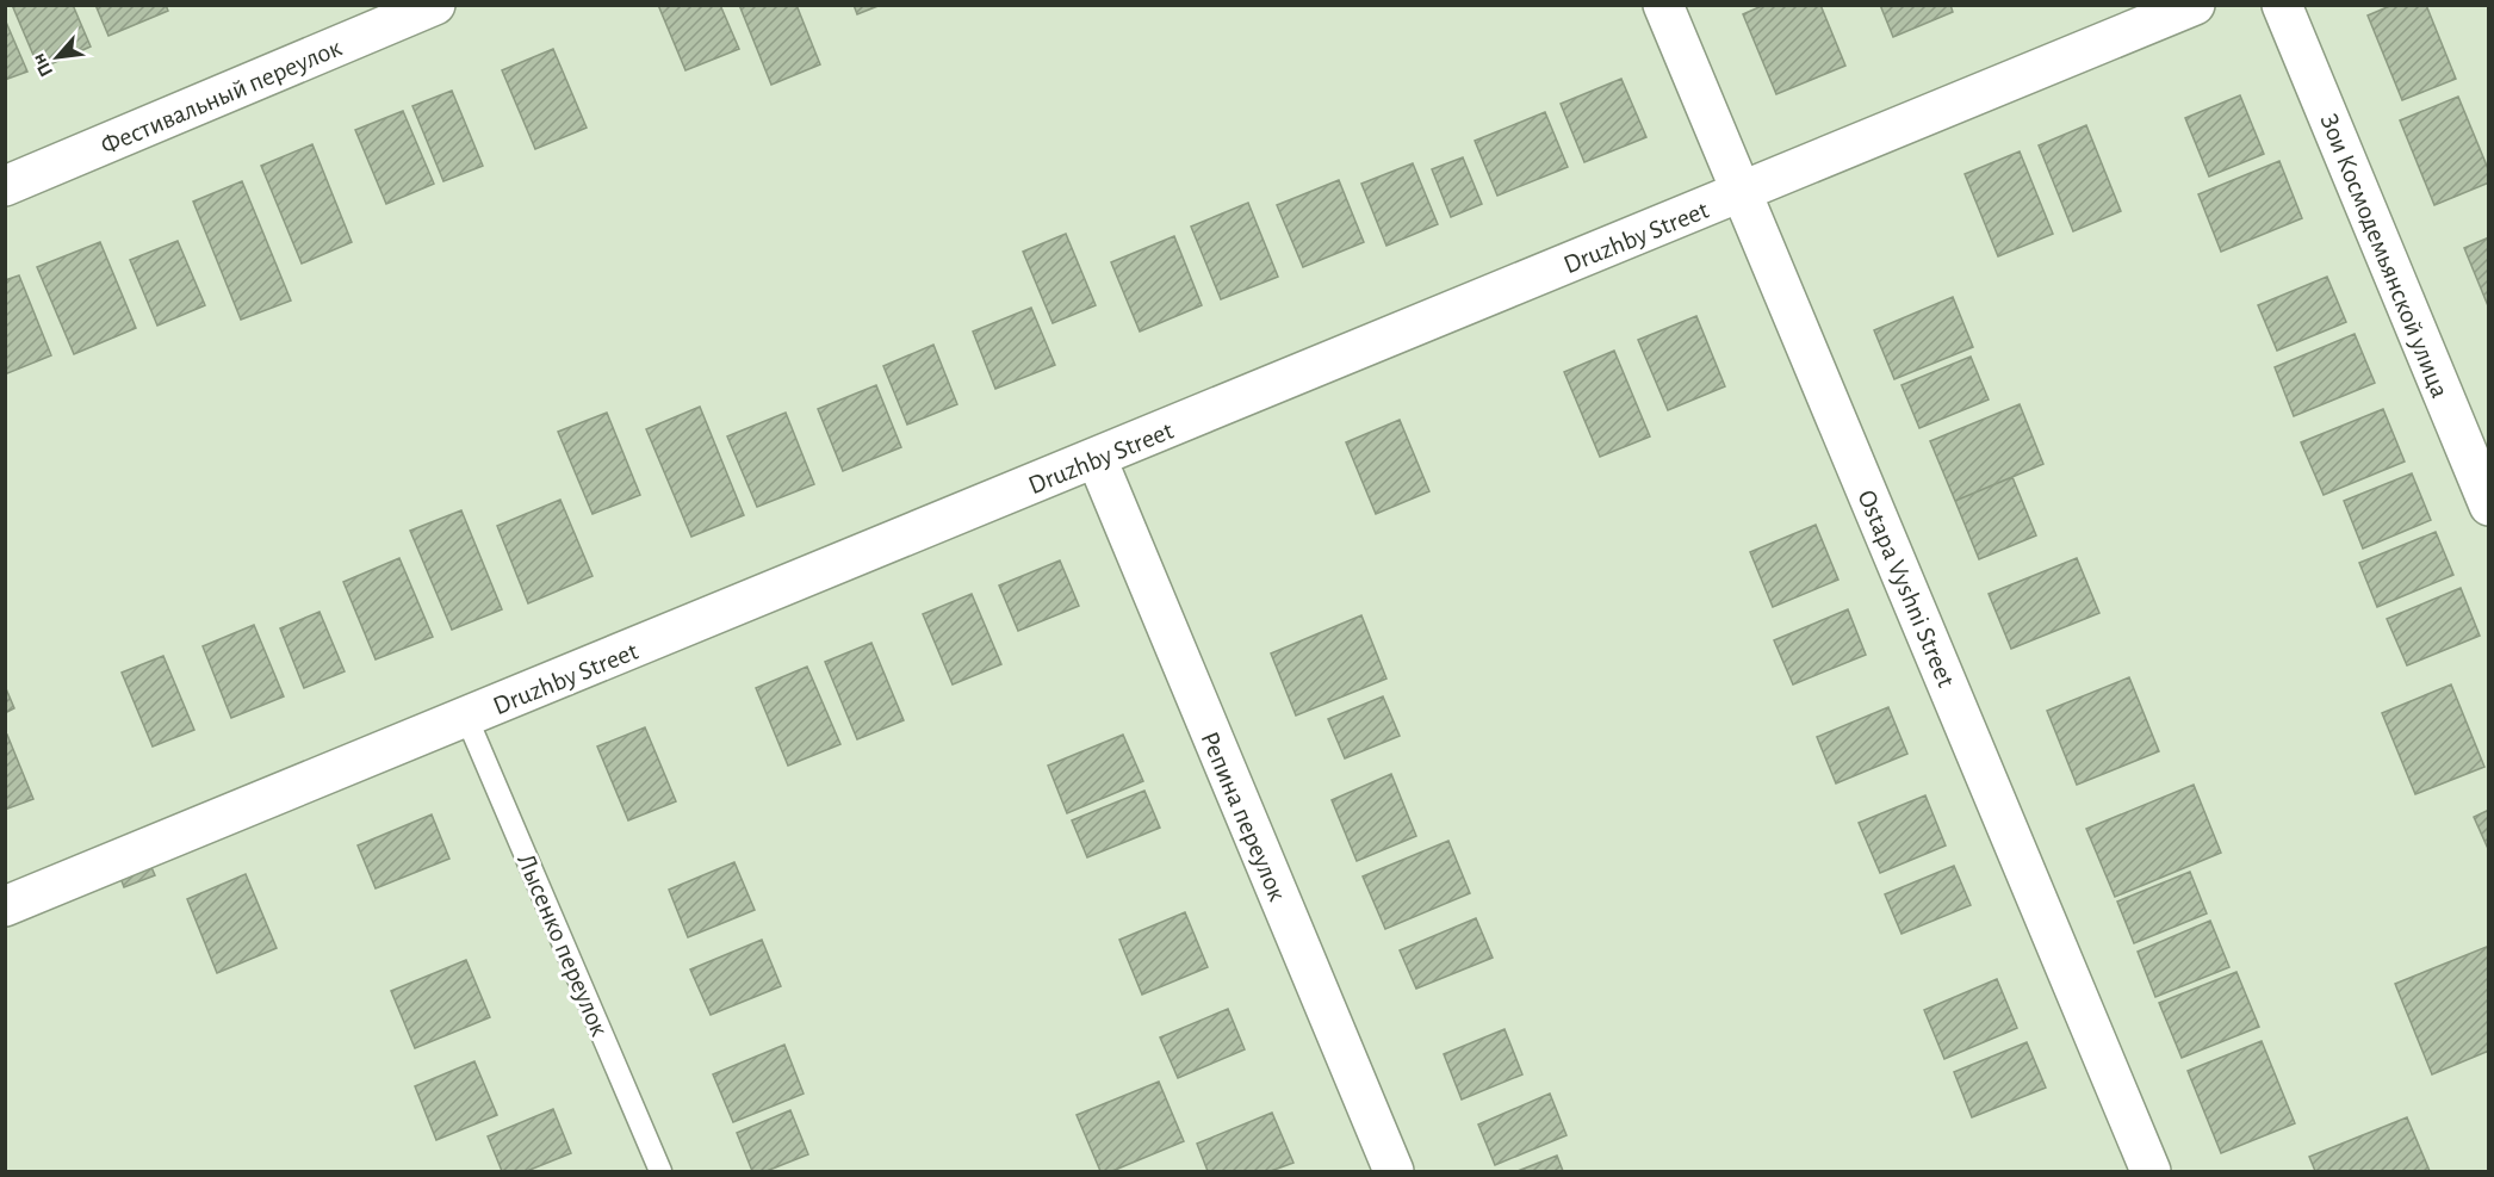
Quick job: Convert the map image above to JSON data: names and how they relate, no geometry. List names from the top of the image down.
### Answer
{
  "streets": {
    "street": [
      "Фестивальный переулок",
      "Druzhby Street",
      "Зои Космодемьянской улица",
      "Ostapa Vyshni Street",
      "Репина переулок"
    ],
    "lane": ["Лысенко переулок"]
  },
  "crossings": [
    ["Druzhby Street", "Ostapa Vyshni Street"],
    ["Druzhby Street", "Репина переулок"],
    ["Druzhby Street", "Лысенко переулок"]
  ],
  "north": "bottom left"
}
